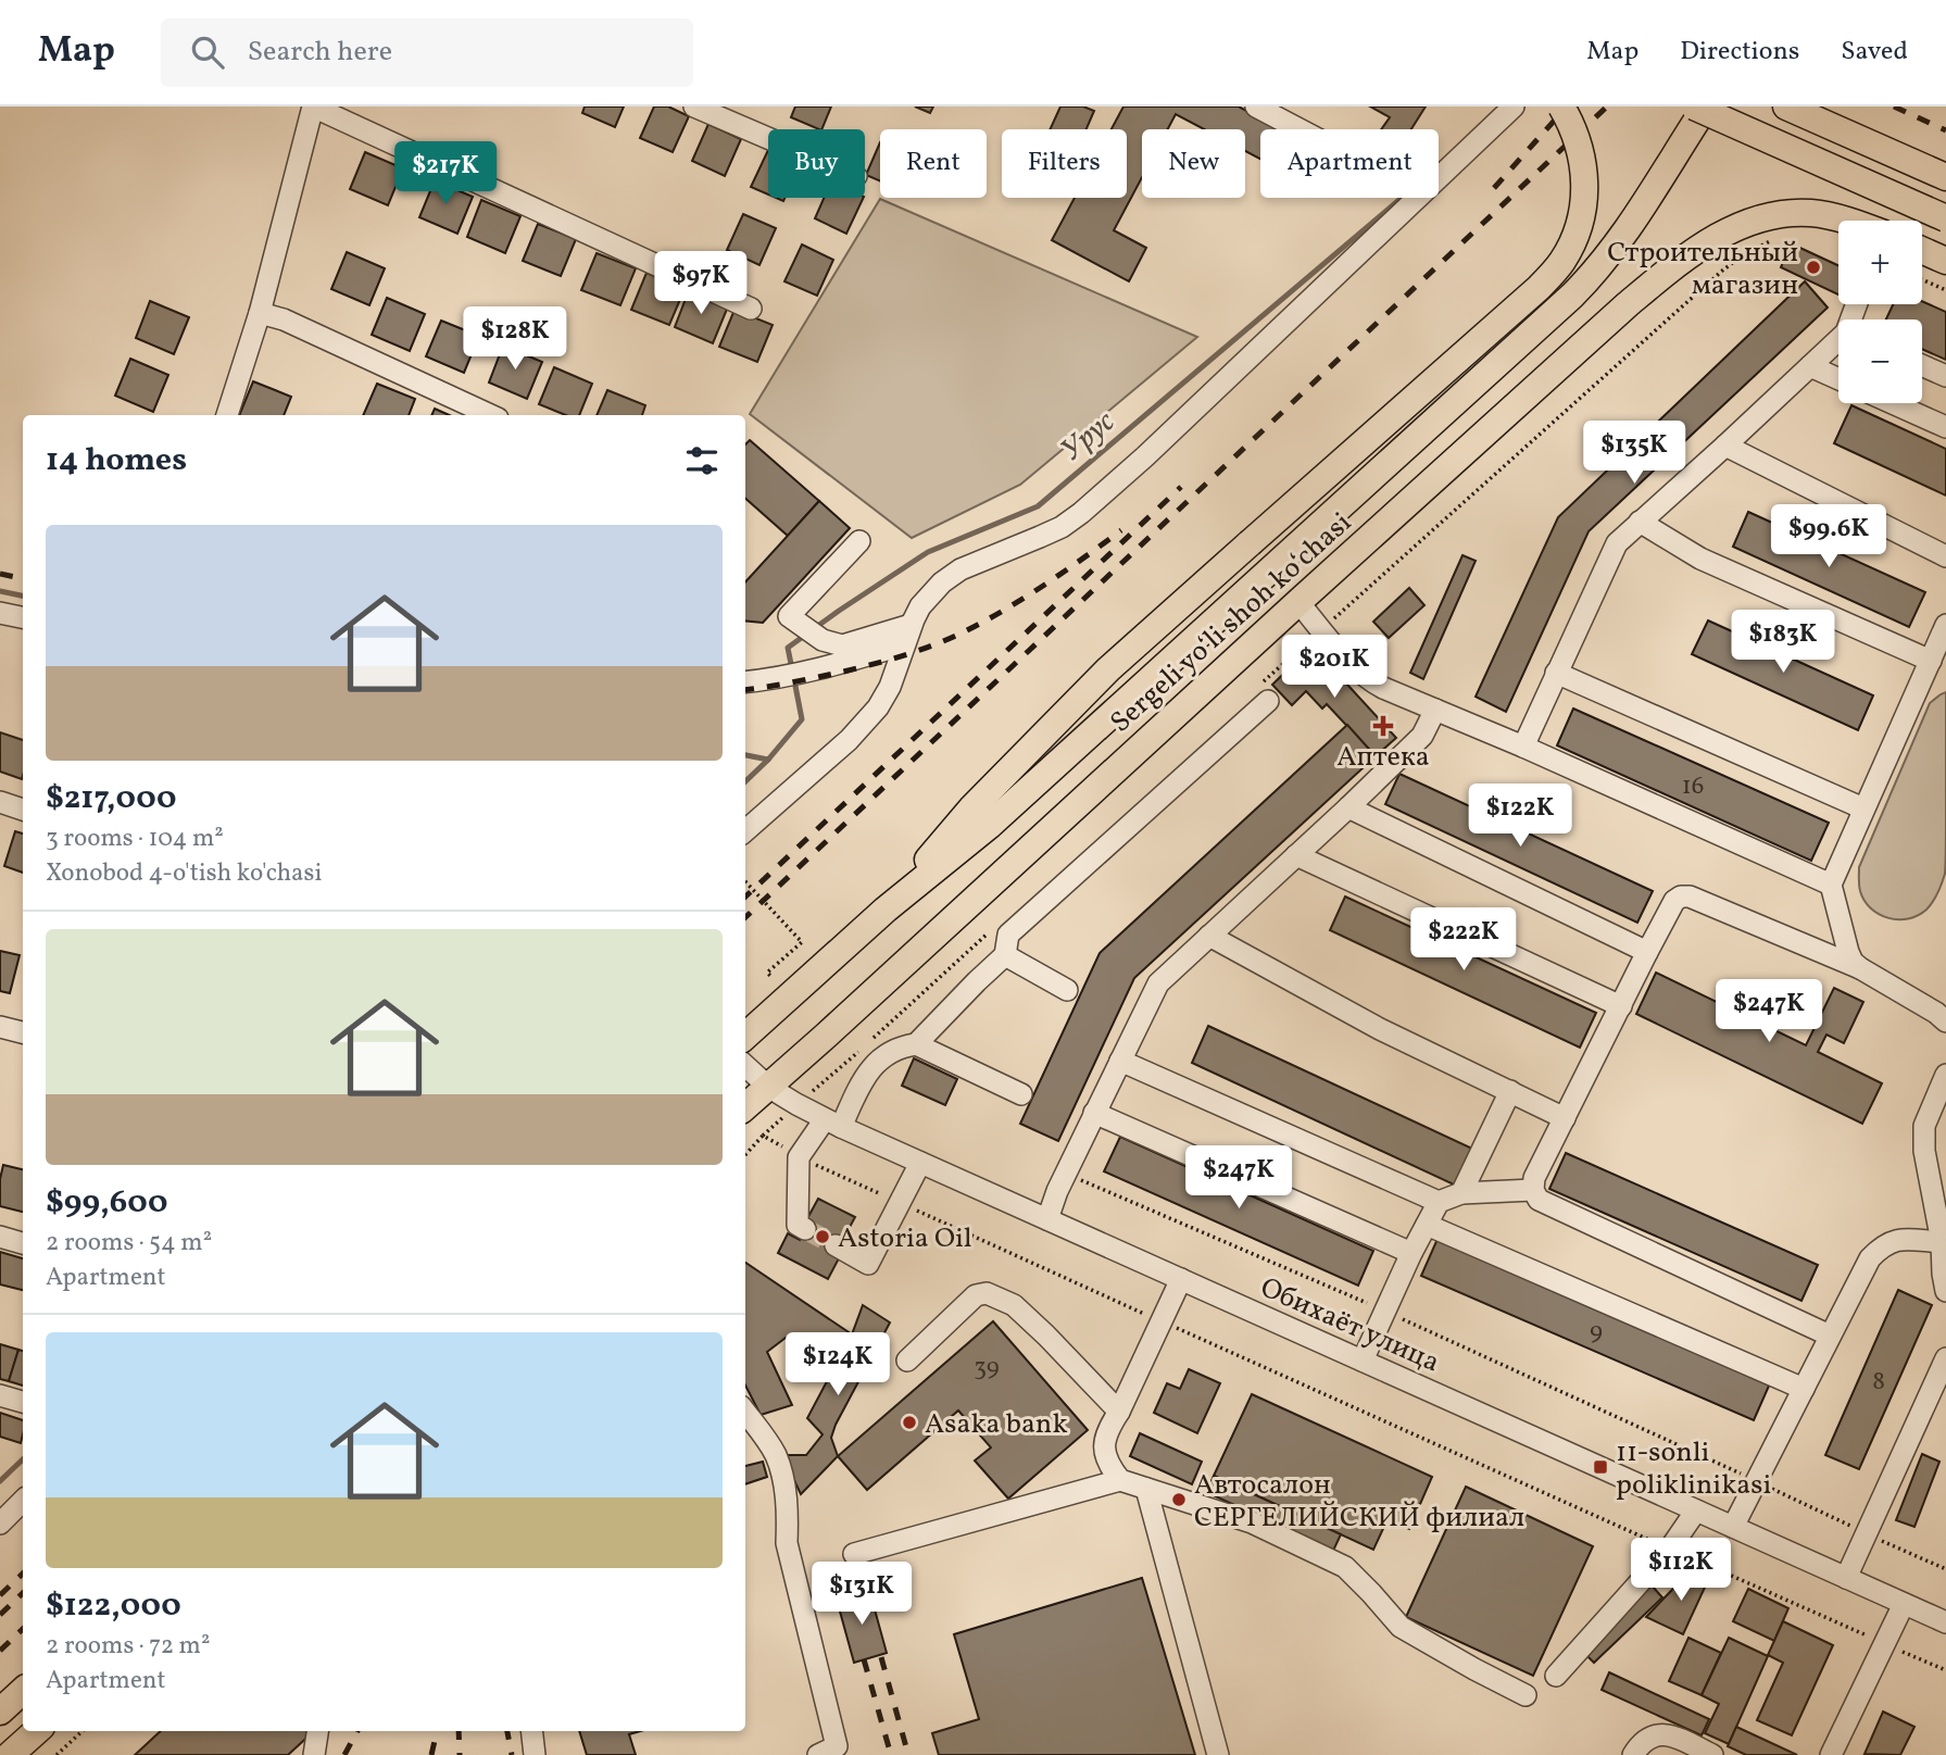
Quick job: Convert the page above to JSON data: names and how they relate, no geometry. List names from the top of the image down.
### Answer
{
  "streets": {
    "main road": ["Sergeli yo‘li shoh ko‘chasi"],
    "street": ["Обихаёт улица"]
  },
  "crossings": [
    ["Sergeli yo‘li shoh ko‘chasi", "Обихаёт улица"]
  ],
  "water": ["Урус"],
  "places": {
    "other": [
      "Строительный магазин",
      "Astoria Oil",
      "Asaka bank",
      "Автосалон СЕРГЕЛИЙСКИЙ филиал"
    ],
    "health": ["Аптека"],
    "transit": ["11-sonli poliklinikasi"]
  },
  "house_numbers": [
    "16",
    "9",
    "39",
    "8"
  ],
  "page": {
    "header": "Map",
    "search": "Search here",
    "nav": ["Map", "Directions", "Saved"],
    "chip": [
      "Buy",
      "Rent",
      "Filters",
      "New",
      "Apartment"
    ],
    "price": [
      "$217K",
      "$97K",
      "$128K",
      "$135K",
      "$99.6K",
      "$183K",
      "$201K",
      "$122K",
      "$222K",
      "$247K",
      "$247K",
      "$124K",
      "$112K",
      "$131K"
    ],
    "map_buttons": ["+", "−"],
    "heading": "14 homes",
    "list": [
      {
        "name": "$217,000",
        "note": "3 rooms · 104 m² · Xonobod 4-o'tish ko'chasi"
      },
      {
        "name": "$99,600",
        "note": "2 rooms · 54 m² · Apartment"
      },
      {
        "name": "$122,000",
        "note": "2 rooms · 72 m² · Apartment"
      }
    ]
  }
}
